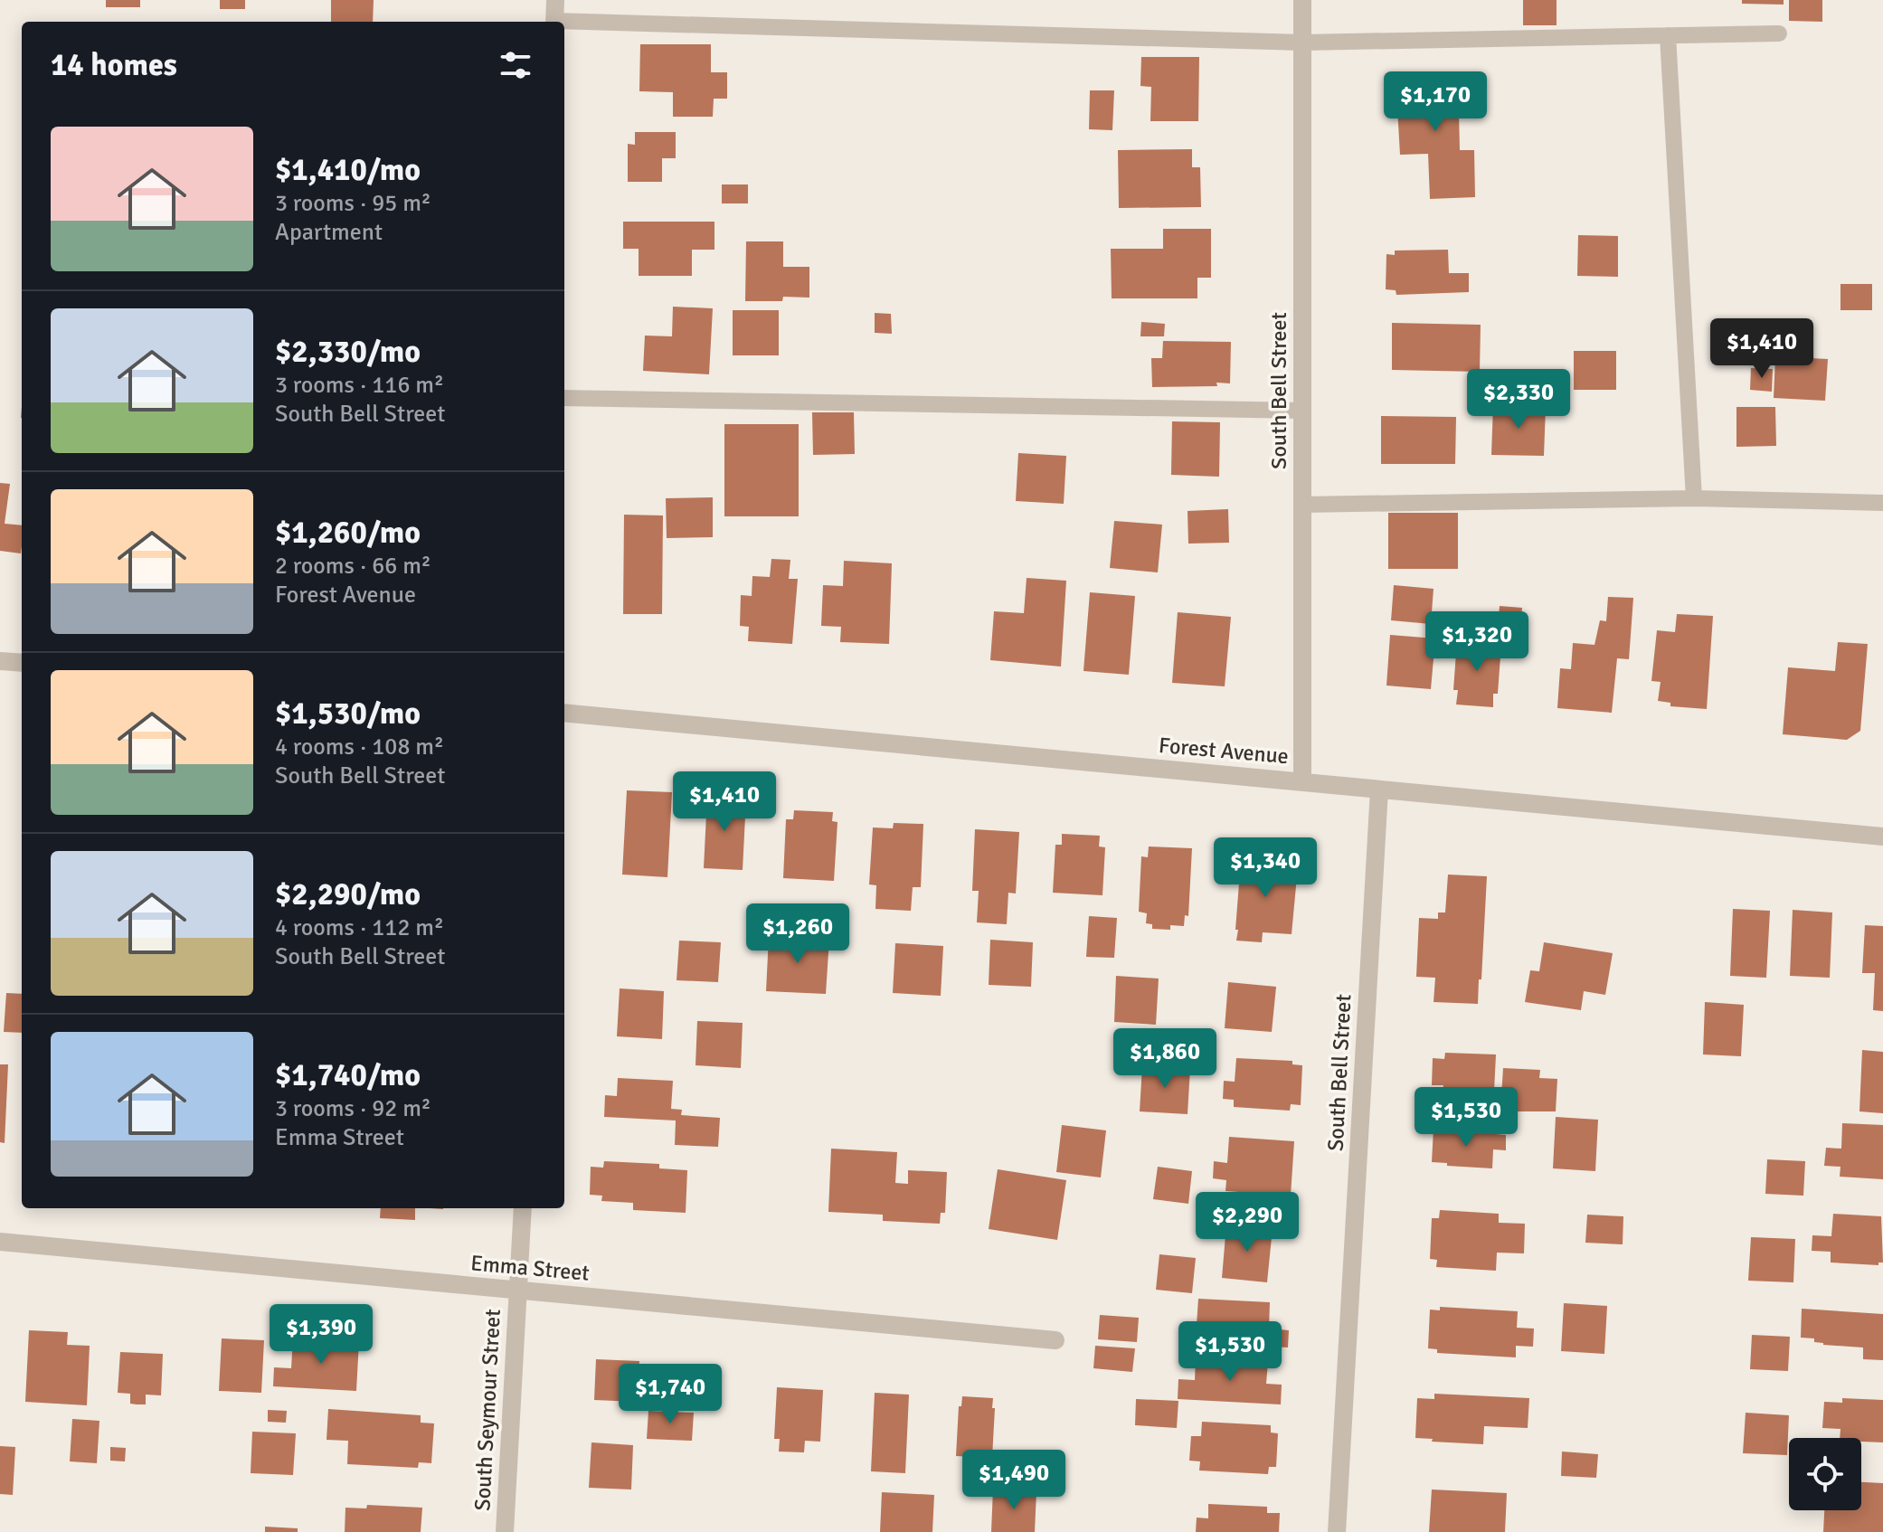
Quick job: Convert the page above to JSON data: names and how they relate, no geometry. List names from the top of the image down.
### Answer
{
  "streets": {
    "street": [
      "South Bell Street",
      "Forest Avenue",
      "Emma Street",
      "South Seymour Street"
    ]
  },
  "crossings": [
    ["South Bell Street", "Forest Avenue"],
    ["Emma Street", "South Seymour Street"]
  ],
  "page": {
    "heading": "14 homes",
    "price": [
      "$1,170",
      "$1,410",
      "$2,330",
      "$1,320",
      "$1,410",
      "$1,340",
      "$1,260",
      "$1,860",
      "$1,530",
      "$2,290",
      "$1,390",
      "$1,530",
      "$1,740",
      "$1,490"
    ],
    "list": [
      {
        "name": "$1,410/mo",
        "note": "3 rooms · 95 m² · Apartment"
      },
      {
        "name": "$2,330/mo",
        "note": "3 rooms · 116 m² · South Bell Street"
      },
      {
        "name": "$1,260/mo",
        "note": "2 rooms · 66 m² · Forest Avenue"
      },
      {
        "name": "$1,530/mo",
        "note": "4 rooms · 108 m² · South Bell Street"
      },
      {
        "name": "$2,290/mo",
        "note": "4 rooms · 112 m² · South Bell Street"
      },
      {
        "name": "$1,740/mo",
        "note": "3 rooms · 92 m² · Emma Street"
      }
    ]
  }
}
